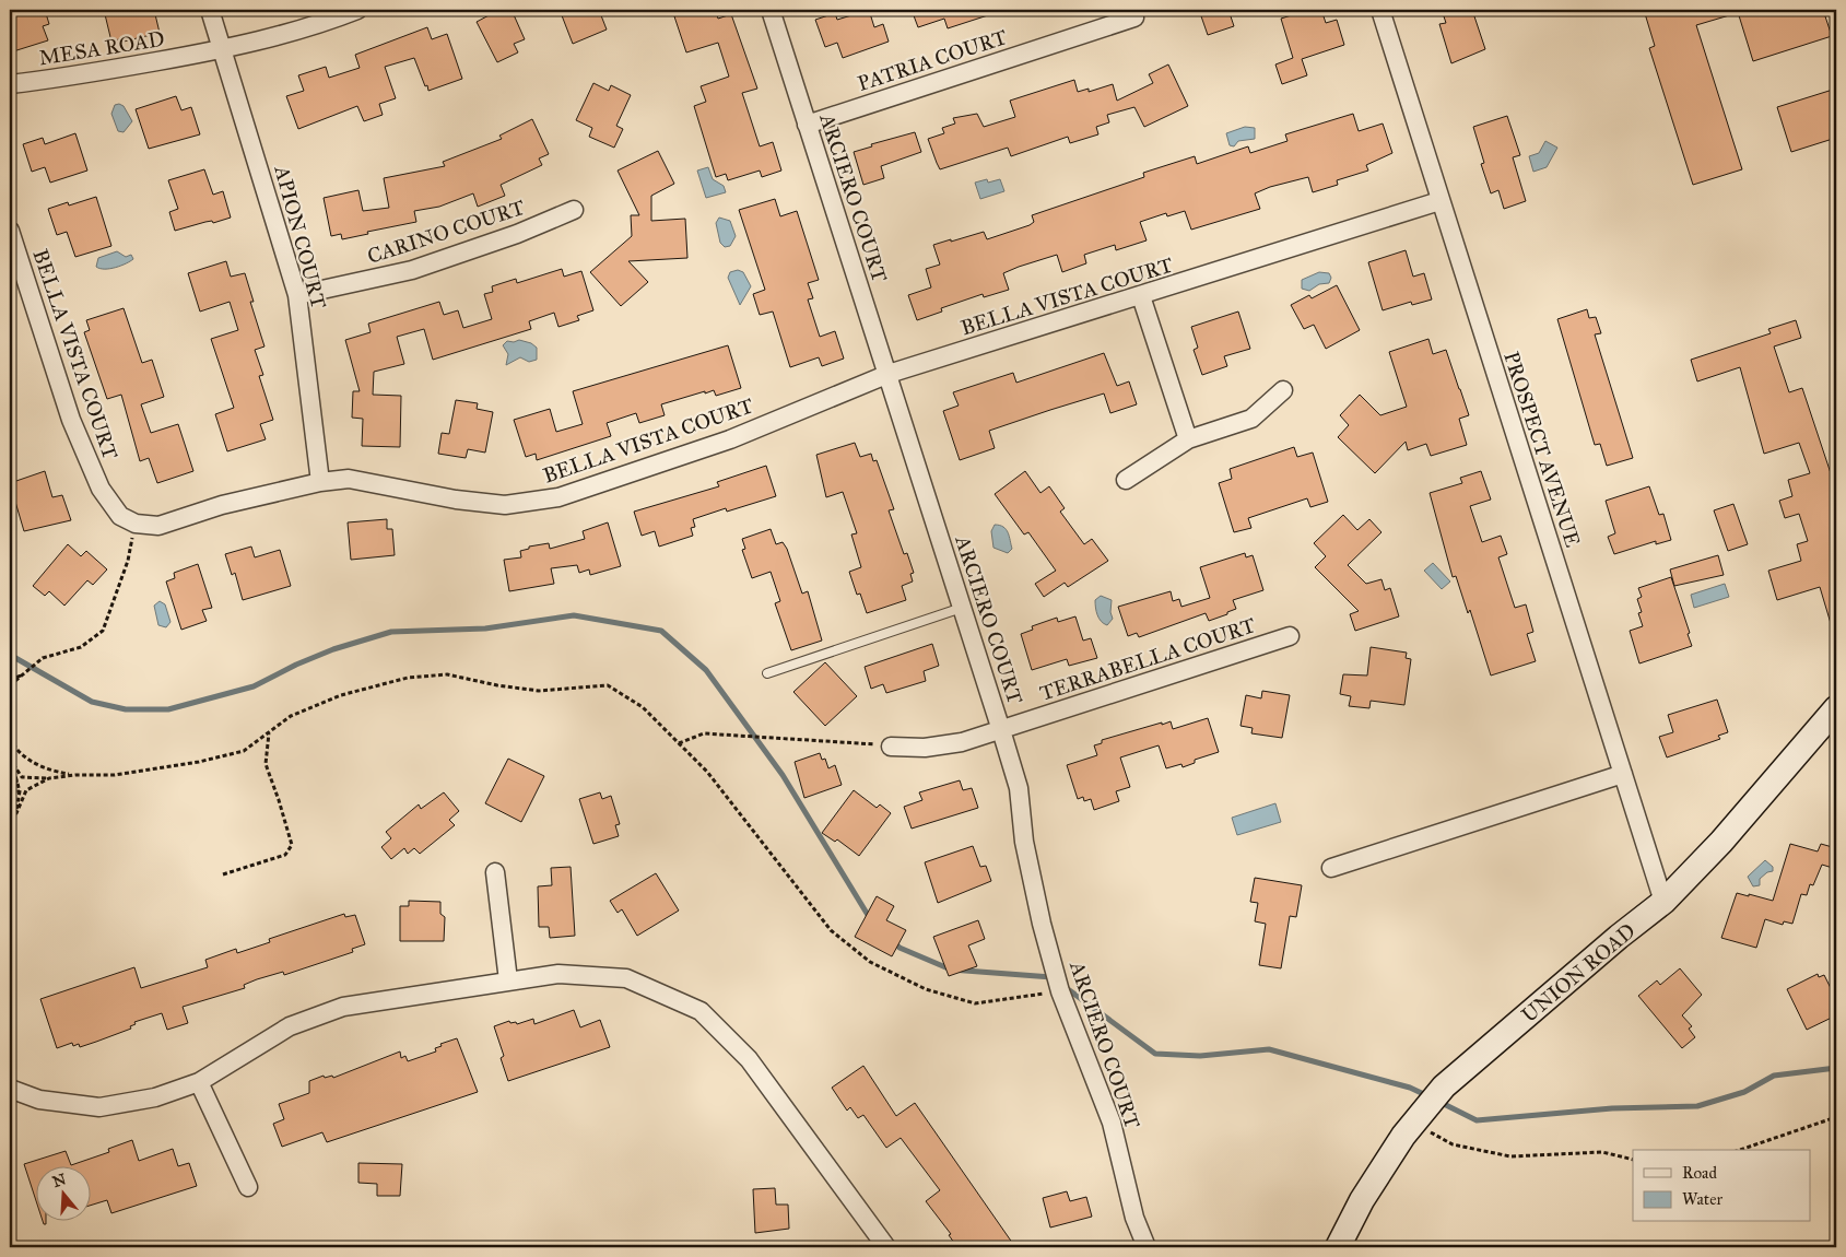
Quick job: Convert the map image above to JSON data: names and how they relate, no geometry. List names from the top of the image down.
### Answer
{
  "streets": {
    "main road": ["UNION ROAD"],
    "street": [
      "MESA ROAD",
      "PATRIA COURT",
      "ARCIERO COURT",
      "CARINO COURT",
      "APION COURT",
      "BELLA VISTA COURT",
      "PROSPECT AVENUE",
      "TERRABELLA COURT"
    ]
  },
  "crossings": [
    ["MESA ROAD", "APION COURT"],
    ["PATRIA COURT", "ARCIERO COURT"],
    ["ARCIERO COURT", "BELLA VISTA COURT"],
    ["ARCIERO COURT", "TERRABELLA COURT"],
    ["CARINO COURT", "APION COURT"],
    ["APION COURT", "BELLA VISTA COURT"],
    ["BELLA VISTA COURT", "PROSPECT AVENUE"],
    ["PROSPECT AVENUE", "UNION ROAD"]
  ],
  "legend": ["Road", "Water"],
  "north": "top"
}
